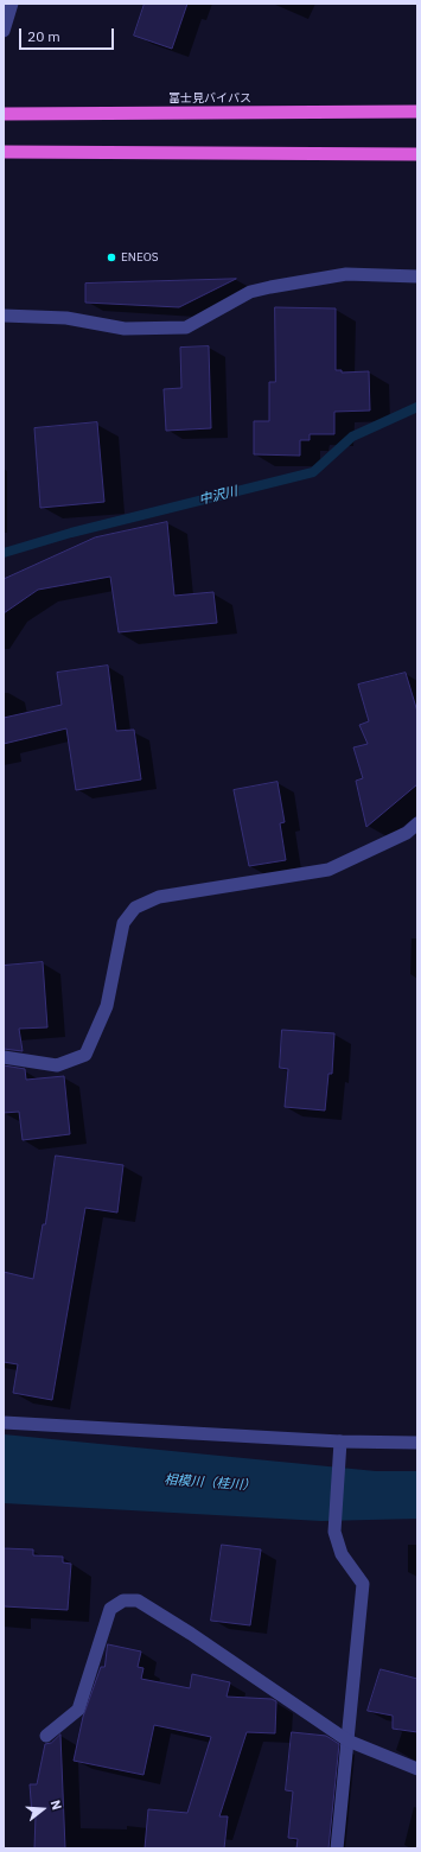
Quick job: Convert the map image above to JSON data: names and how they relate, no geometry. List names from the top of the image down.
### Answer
{
  "streets": {
    "highway": ["富士見バイパス"]
  },
  "water": ["中沢川", "相模川（桂川）"],
  "places": ["ENEOS"],
  "scale_bar": "20 m",
  "north": "right"
}
